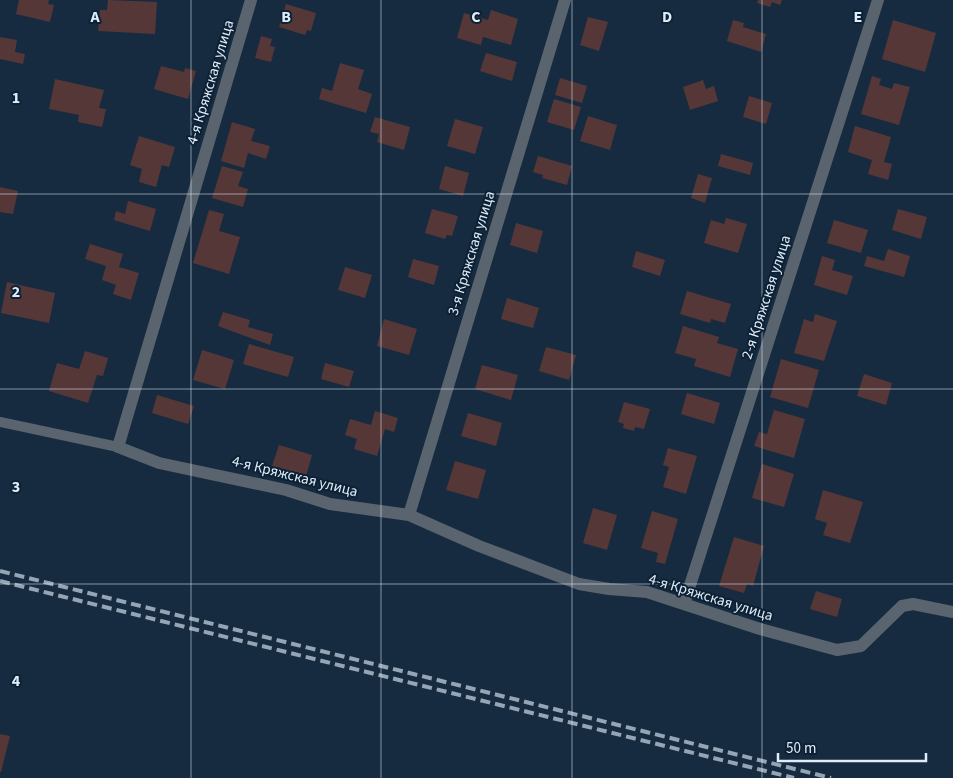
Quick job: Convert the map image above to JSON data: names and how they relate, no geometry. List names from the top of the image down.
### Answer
{
  "streets": {
    "street": ["4-я Кряжская улица", "3-я Кряжская улица", "2-я Кряжская улица"]
  },
  "crossings": [
    ["4-я Кряжская улица", "3-я Кряжская улица"],
    ["4-я Кряжская улица", "2-я Кряжская улица"]
  ],
  "scale_bar": "50 m",
  "grid": {
    "columns": [
      "A",
      "B",
      "C",
      "D",
      "E"
    ],
    "rows": [
      "1",
      "2",
      "3",
      "4"
    ]
  }
}
